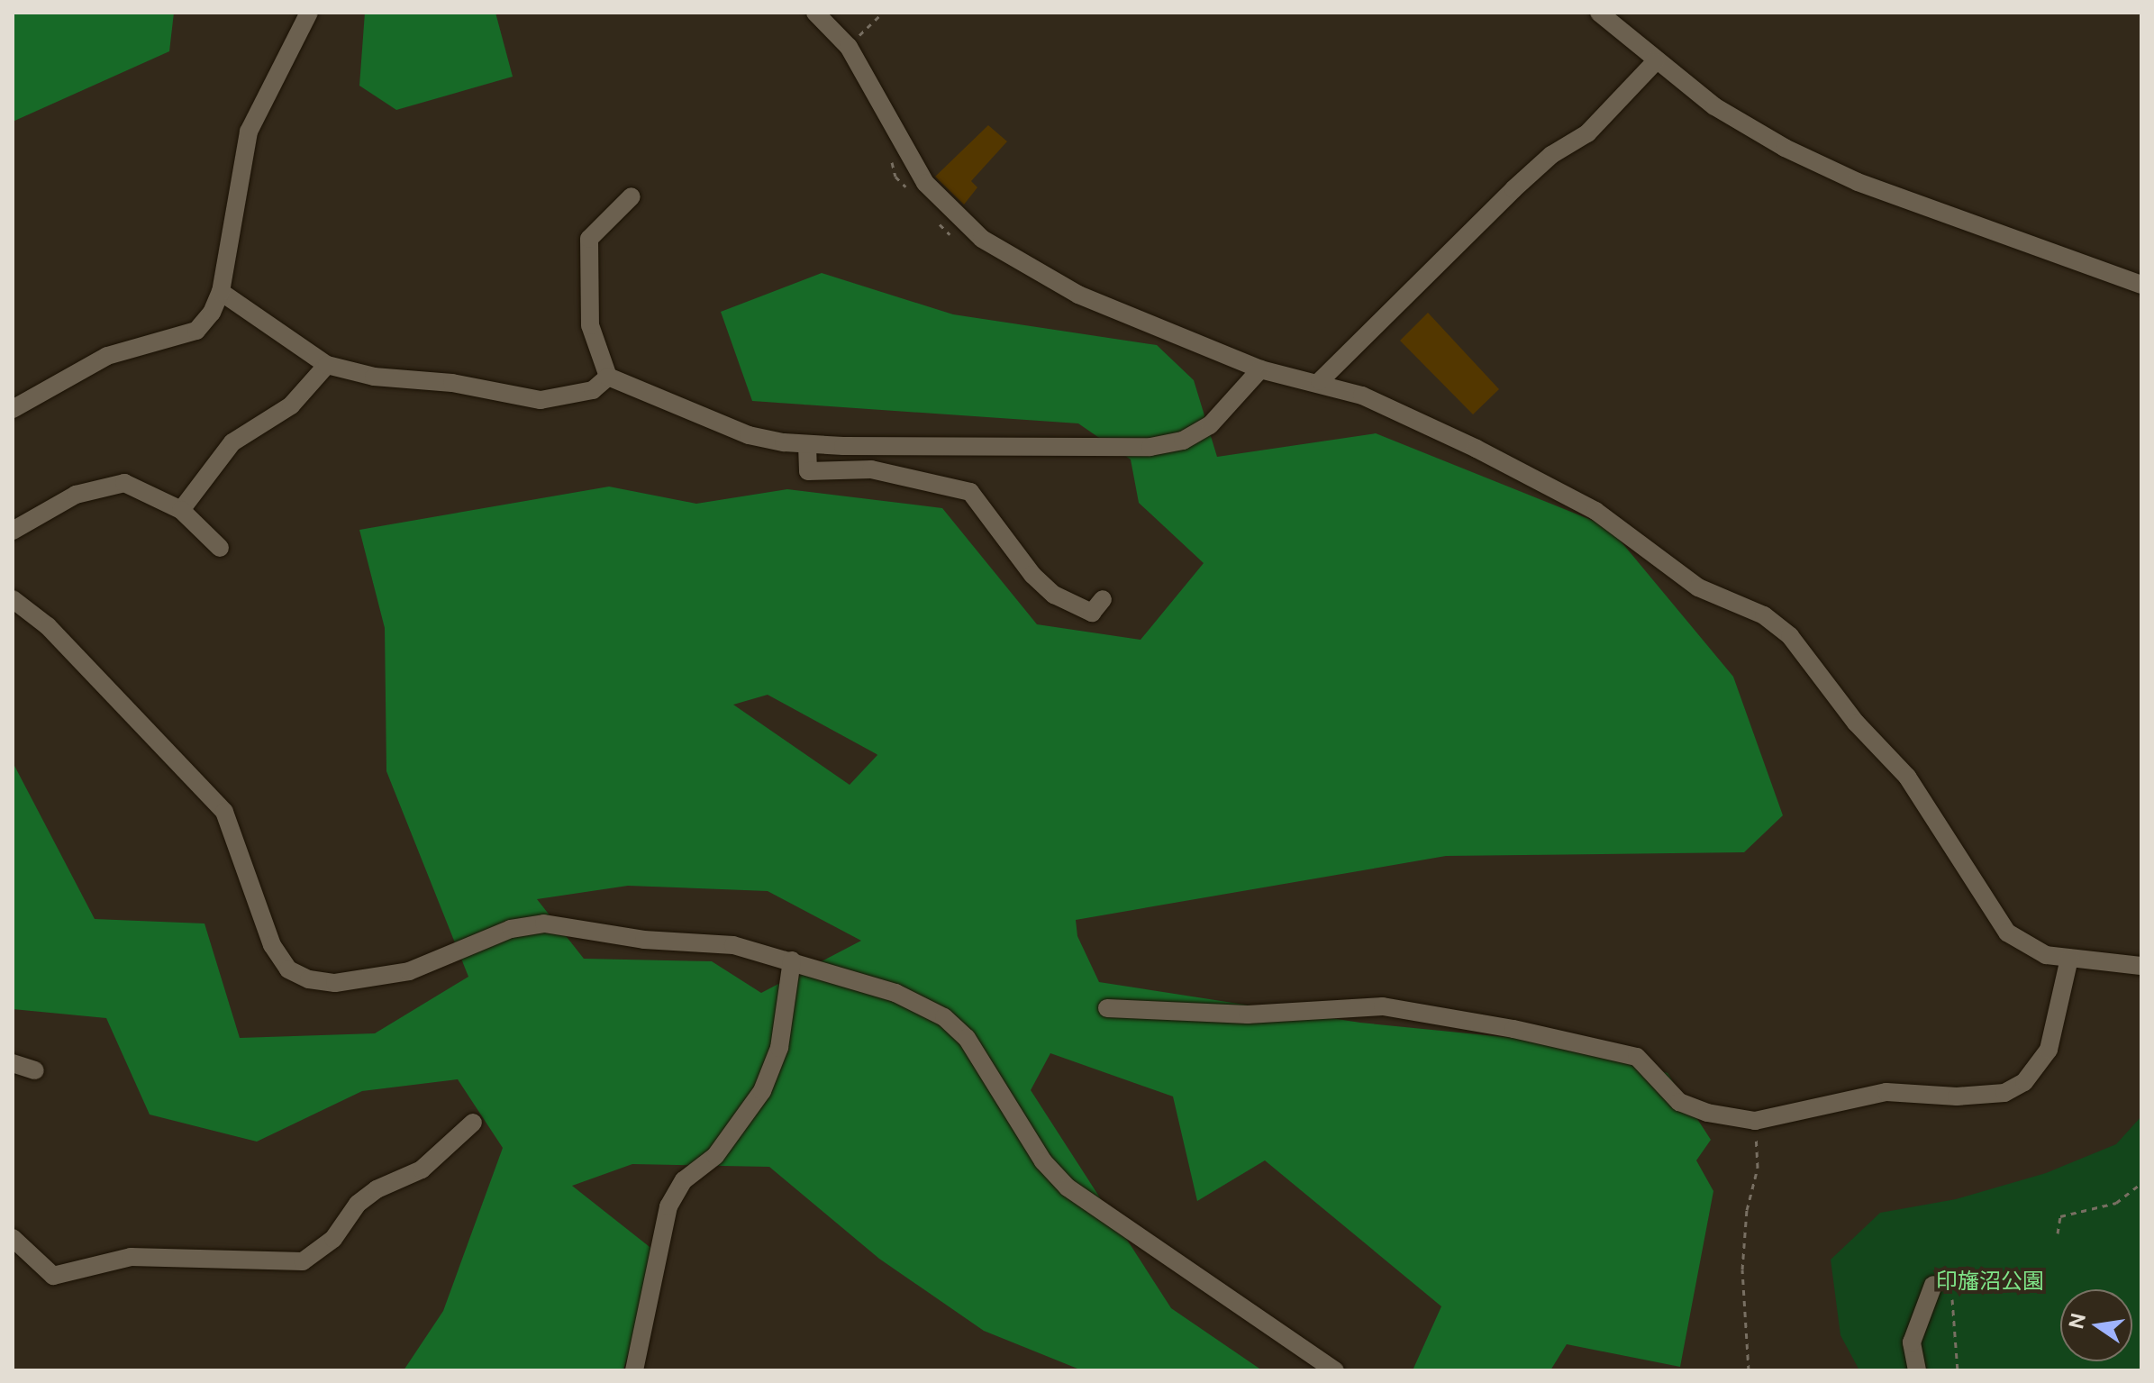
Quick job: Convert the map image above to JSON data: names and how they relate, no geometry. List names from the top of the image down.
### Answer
{
  "parks": ["印旛沼公園"],
  "north": "left"
}
